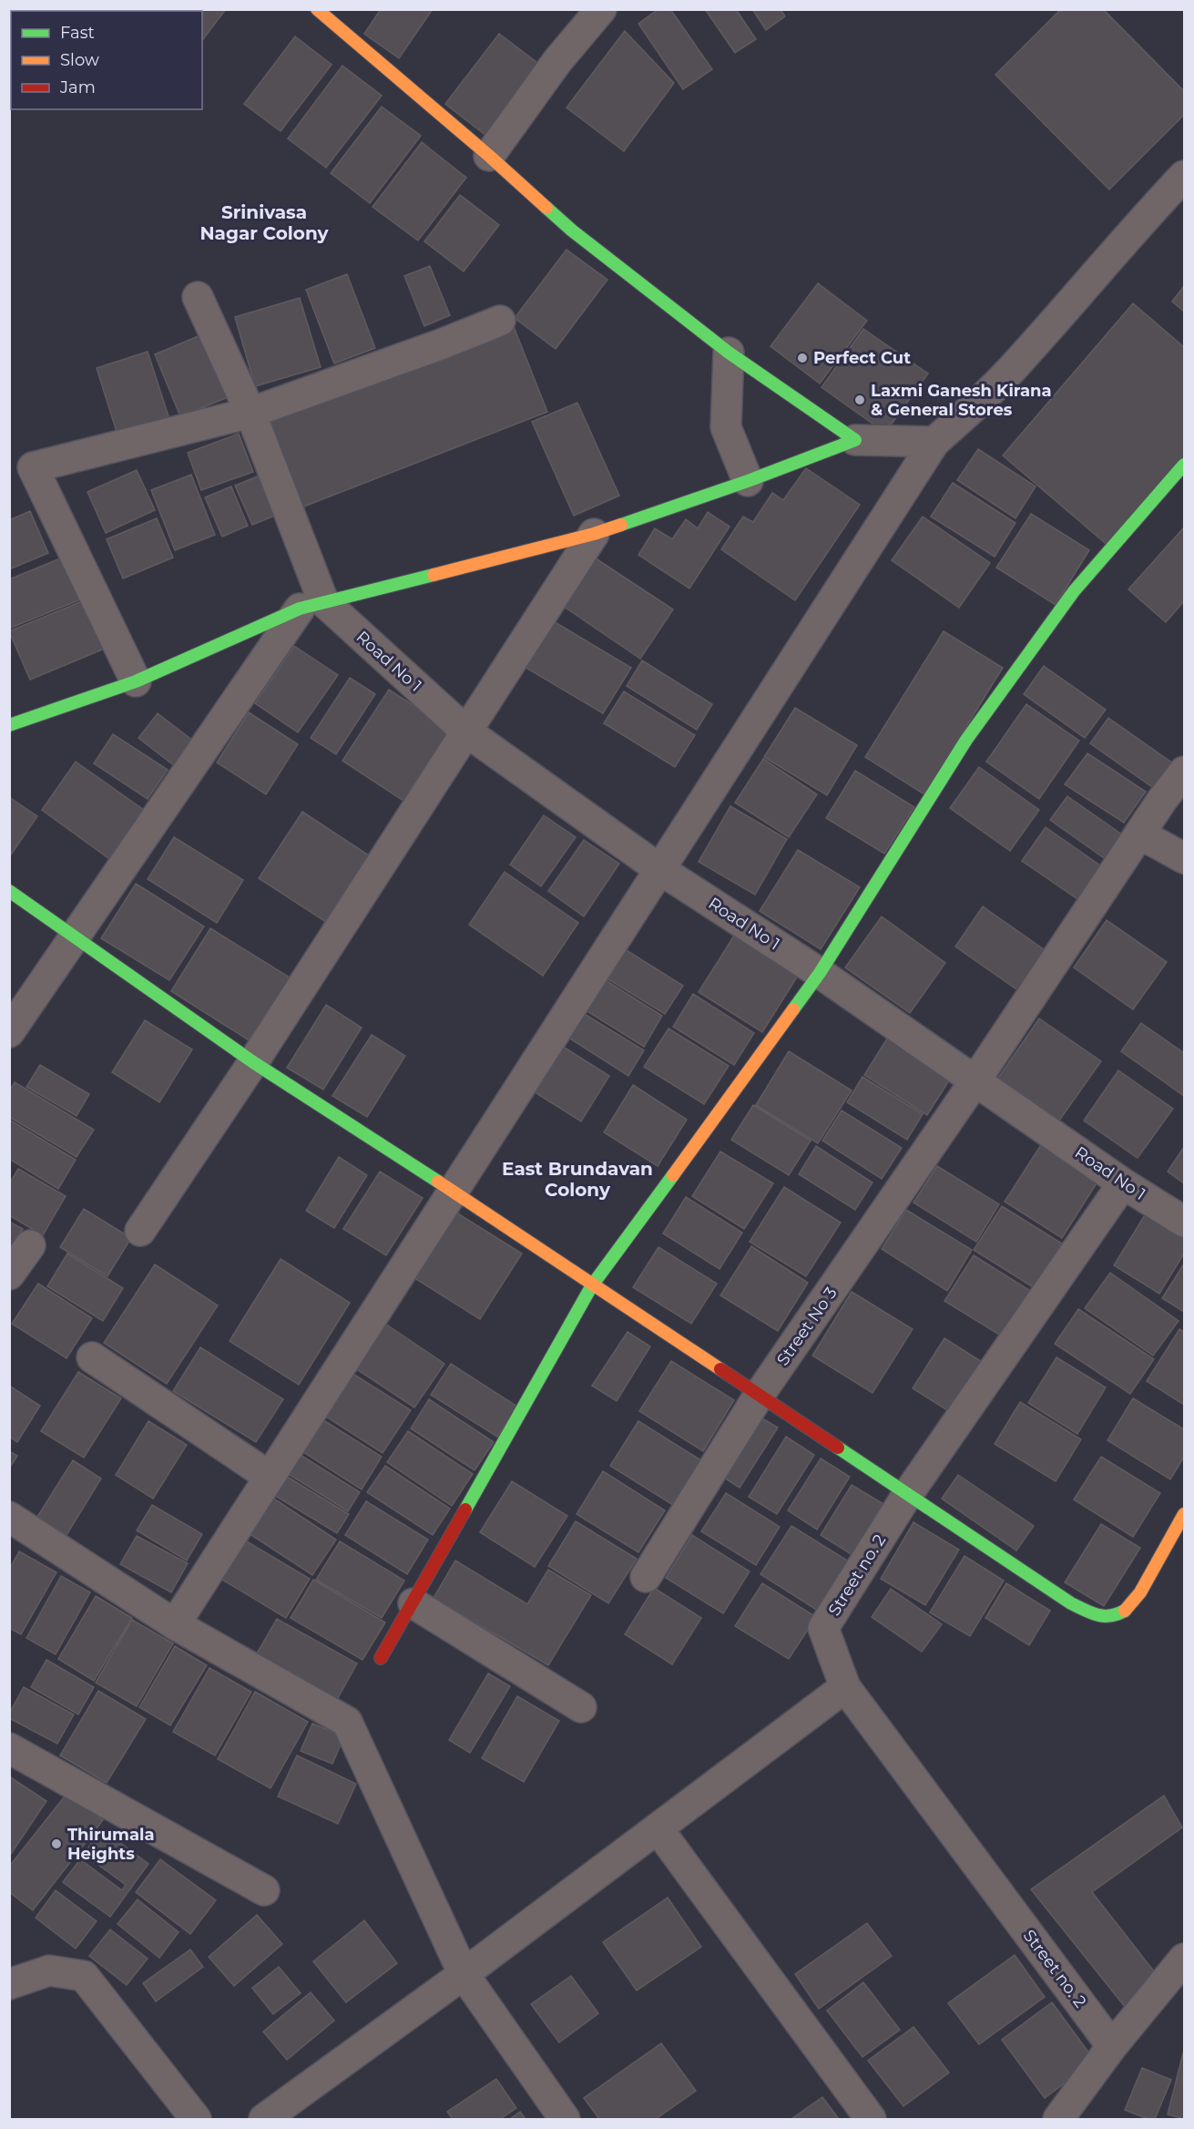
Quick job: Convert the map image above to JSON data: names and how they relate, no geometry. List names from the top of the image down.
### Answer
{
  "streets": {
    "street": ["Road No 1", "Street No 3", "Street no. 2"]
  },
  "crossings": [
    ["Road No 1", "Street No 3"],
    ["Road No 1", "Street no. 2"]
  ],
  "districts": ["Srinivasa Nagar Colony", "East Brundavan Colony"],
  "places": ["Perfect Cut", "Laxmi Ganesh Kirana & General Stores", "Thirumala Heights"],
  "legend": ["Fast", "Slow", "Jam"]
}
